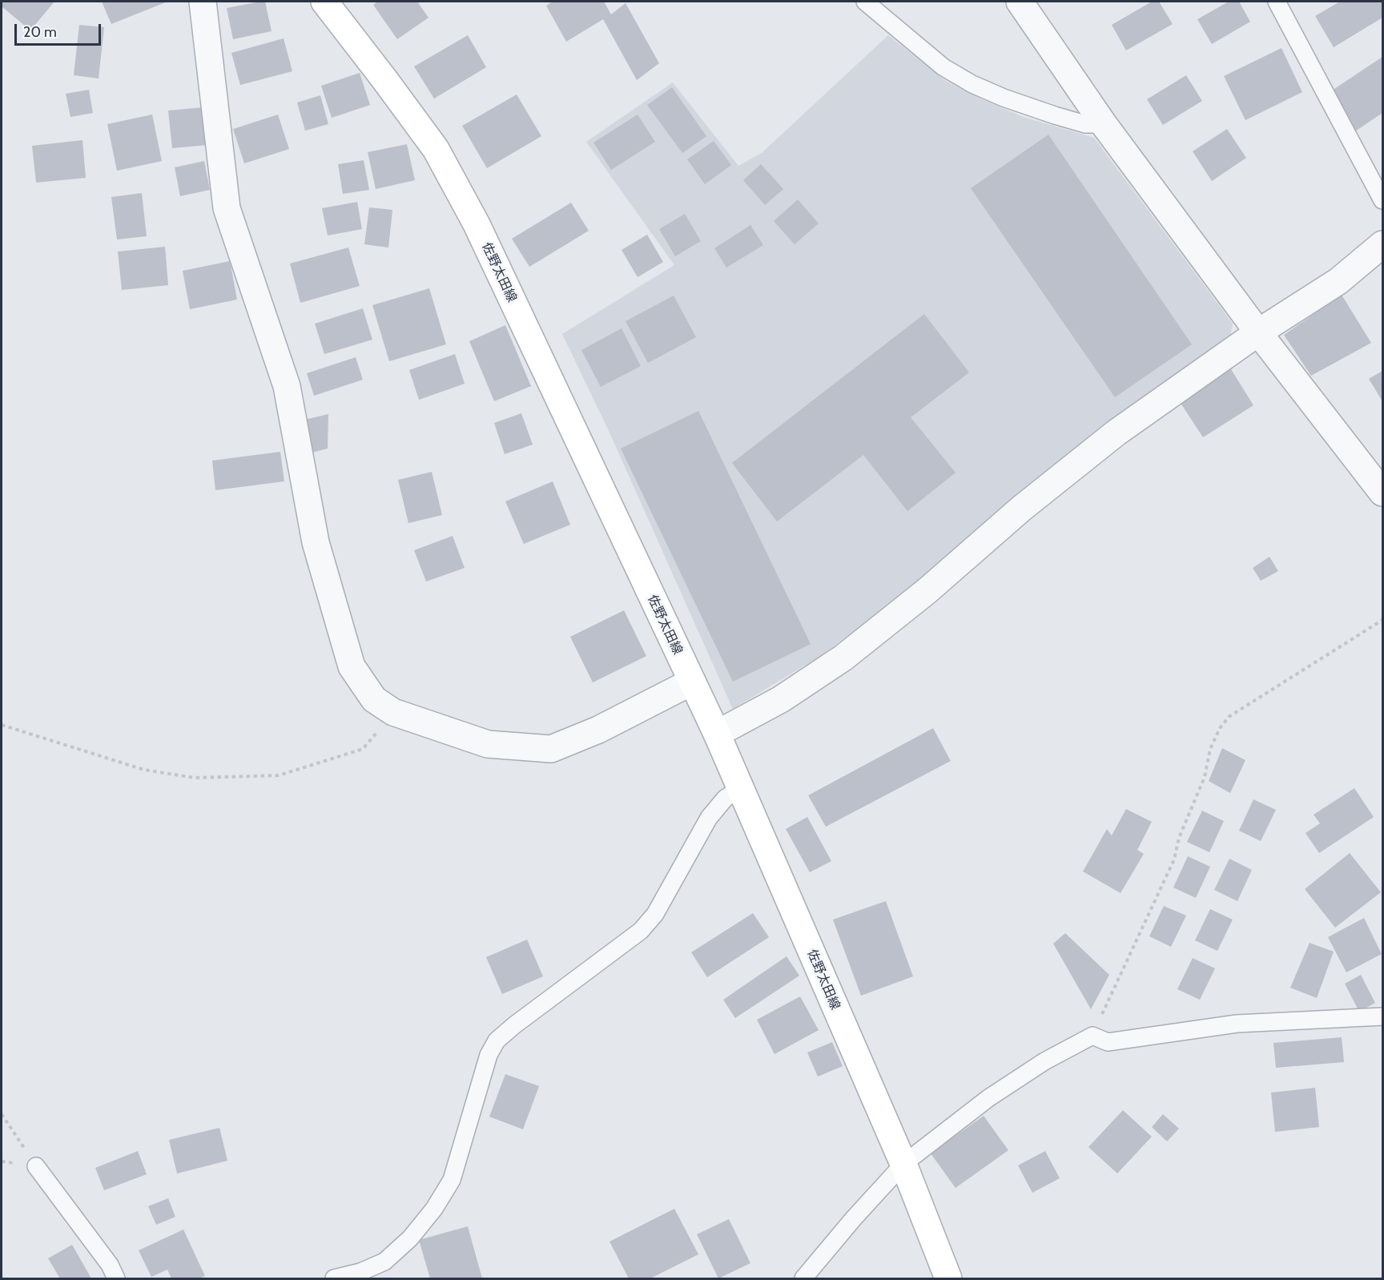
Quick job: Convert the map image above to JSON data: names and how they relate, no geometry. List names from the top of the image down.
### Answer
{
  "streets": {
    "main road": ["佐野太田線"]
  },
  "scale_bar": "20 m"
}
